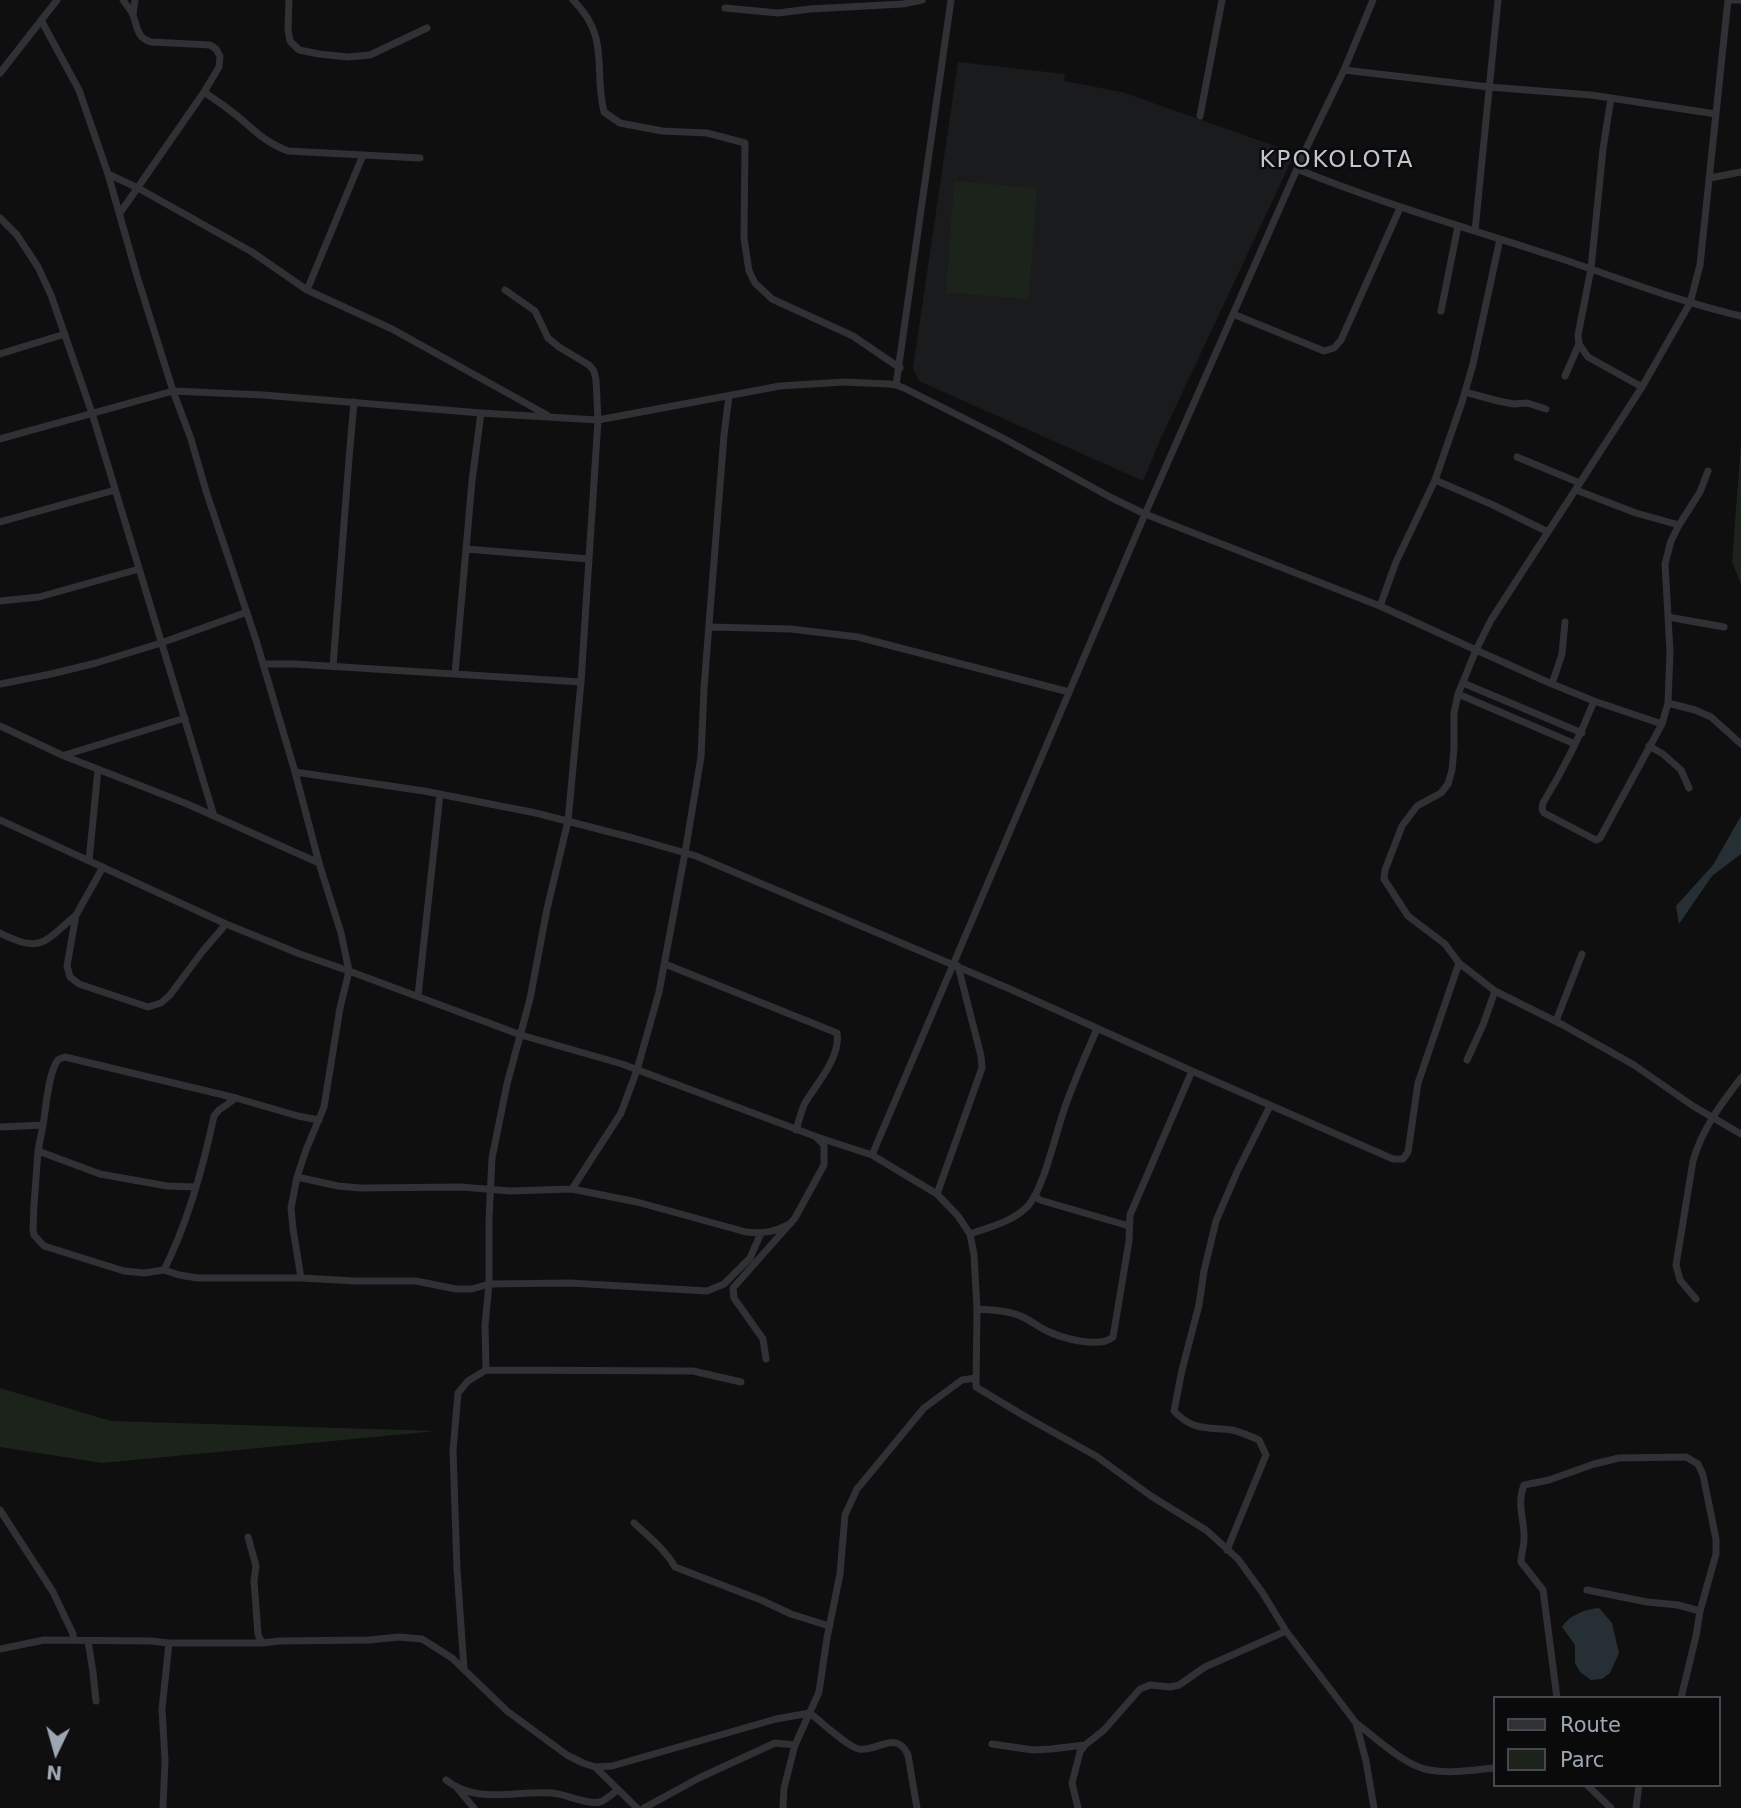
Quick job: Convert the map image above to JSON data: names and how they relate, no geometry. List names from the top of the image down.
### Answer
{
  "districts": ["KPOKOLOTA"],
  "legend": ["Route", "Parc"],
  "north": "bottom"
}
